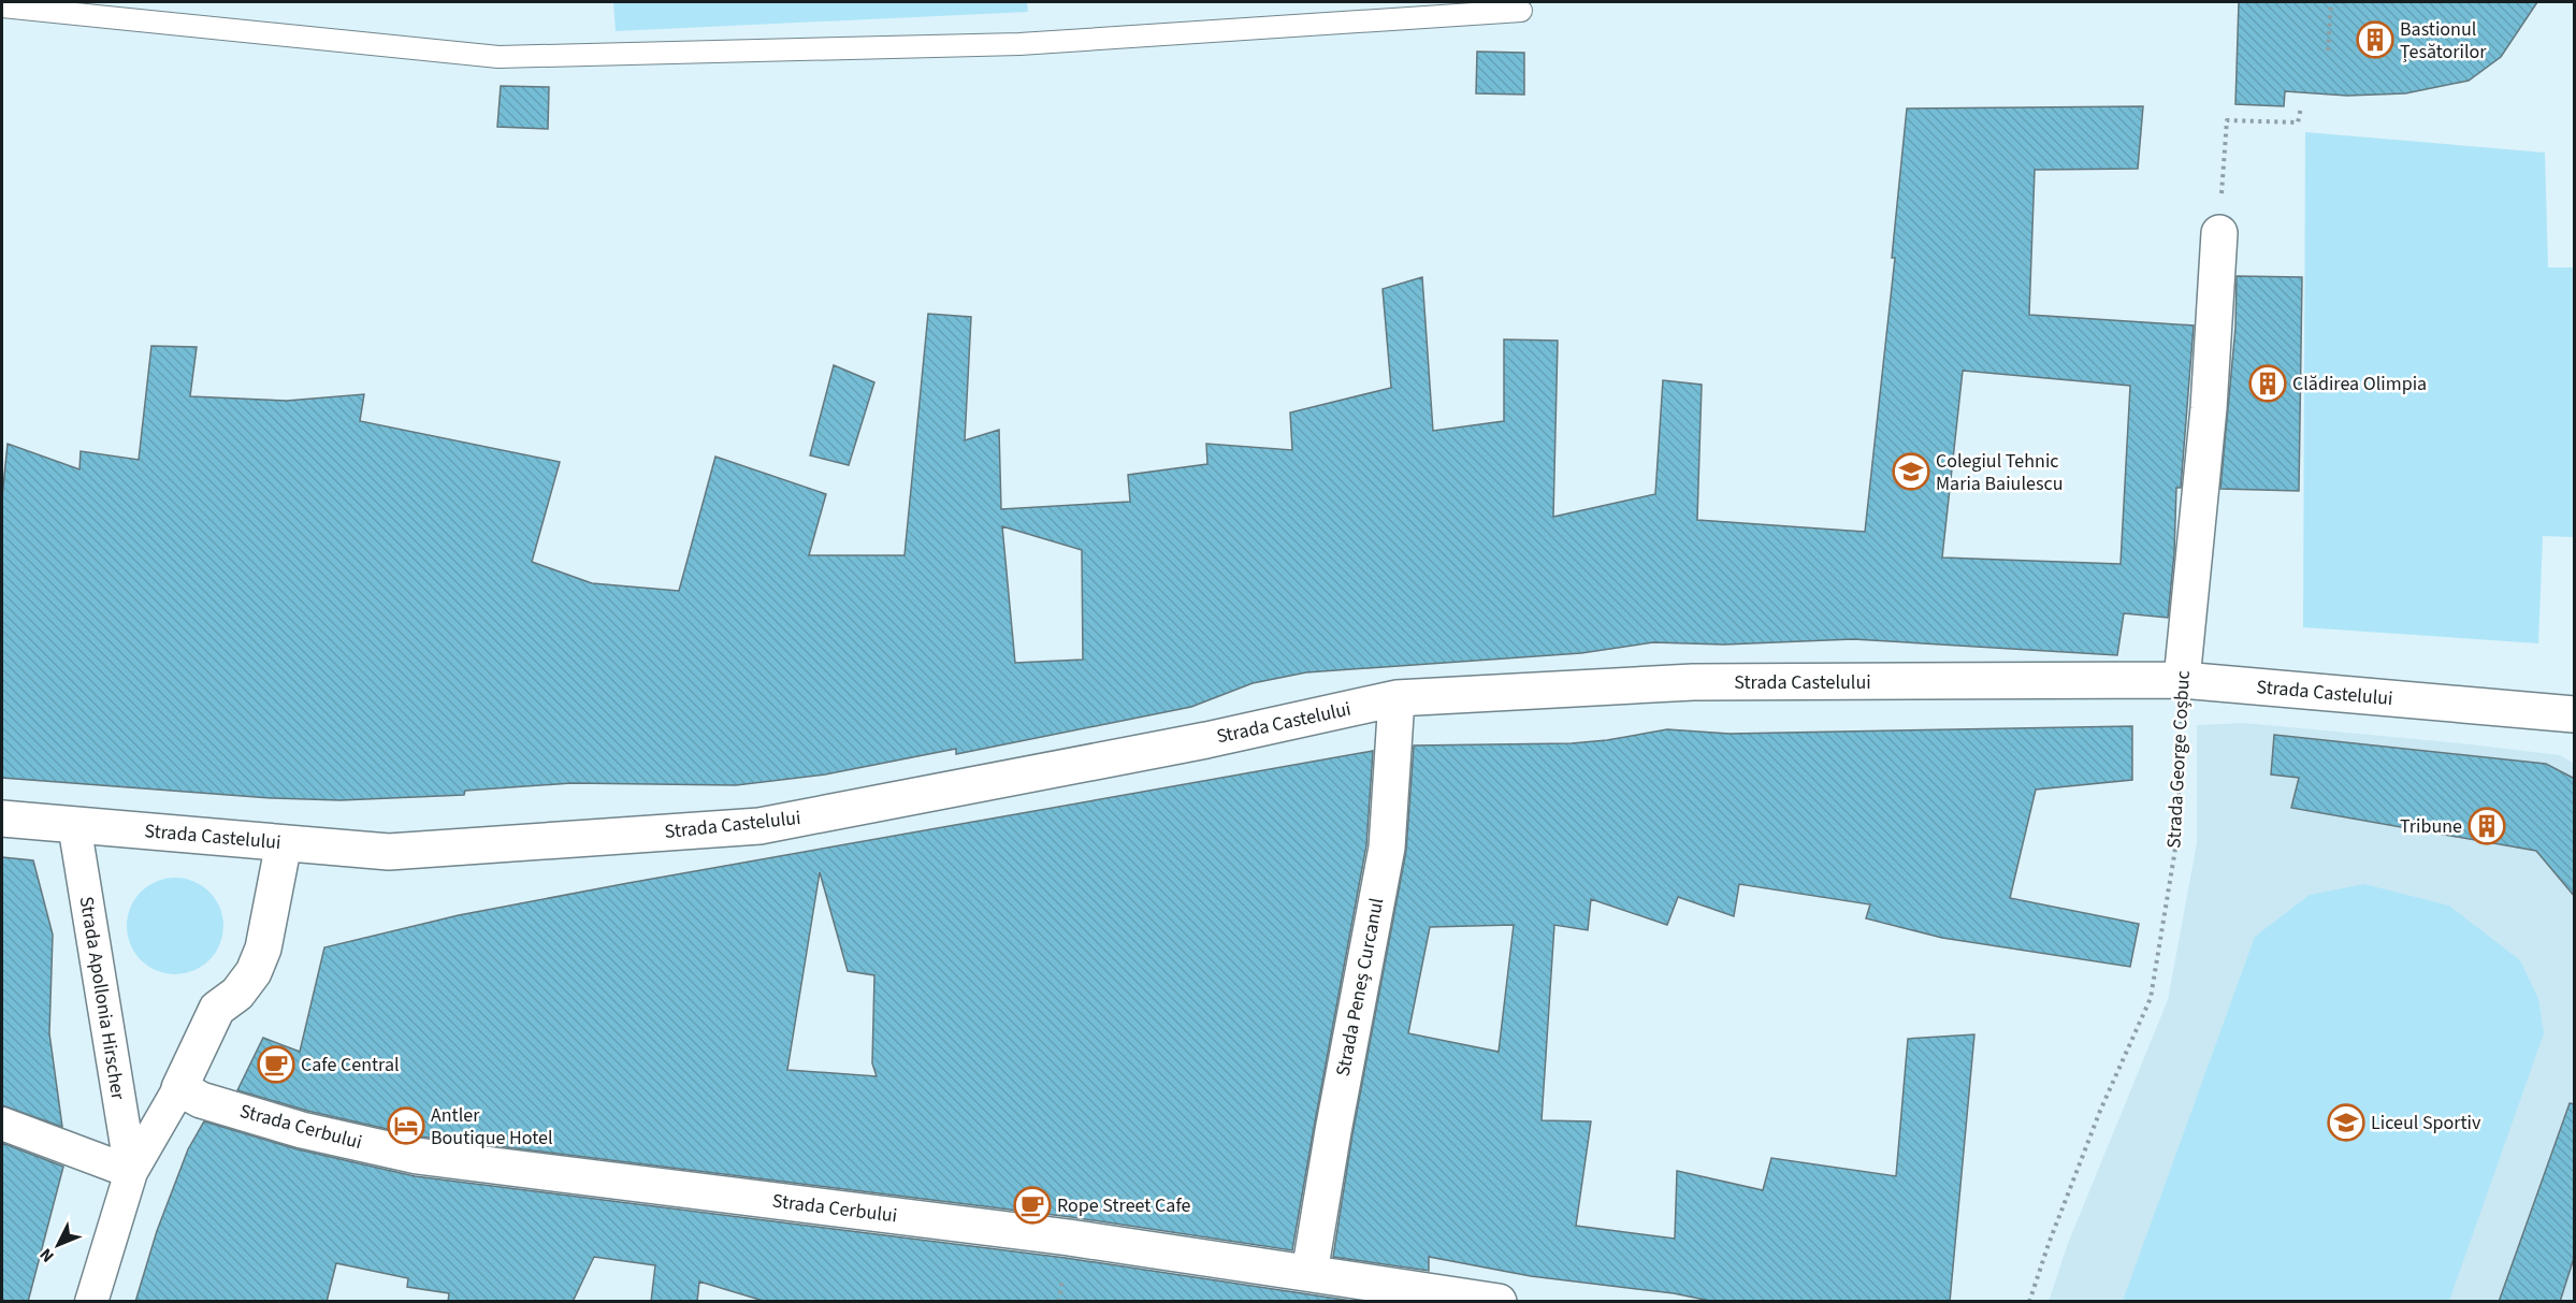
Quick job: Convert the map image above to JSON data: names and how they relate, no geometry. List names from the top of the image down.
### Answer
{
  "streets": {
    "street": [
      "Strada Castelului",
      "Strada George Coșbuc",
      "Strada Peneș Curcanul",
      "Strada Apollonia Hirscher",
      "Strada Cerbului"
    ]
  },
  "crossings": [
    ["Strada Castelului", "Strada George Coșbuc"],
    ["Strada Castelului", "Strada Peneș Curcanul"],
    ["Strada Castelului", "Strada Apollonia Hirscher"],
    ["Strada Peneș Curcanul", "Strada Cerbului"],
    ["Strada Apollonia Hirscher", "Strada Cerbului"]
  ],
  "places": {
    "building": ["Bastionul Țesătorilor", "Clădirea Olimpia", "Tribune"],
    "school or university": ["Colegiul Tehnic Maria Baiulescu", "Liceul Sportiv"],
    "cafe": ["Cafe Central", "Rope Street Cafe"],
    "hotel": ["Antler Boutique Hotel"]
  },
  "north": "bottom left"
}
